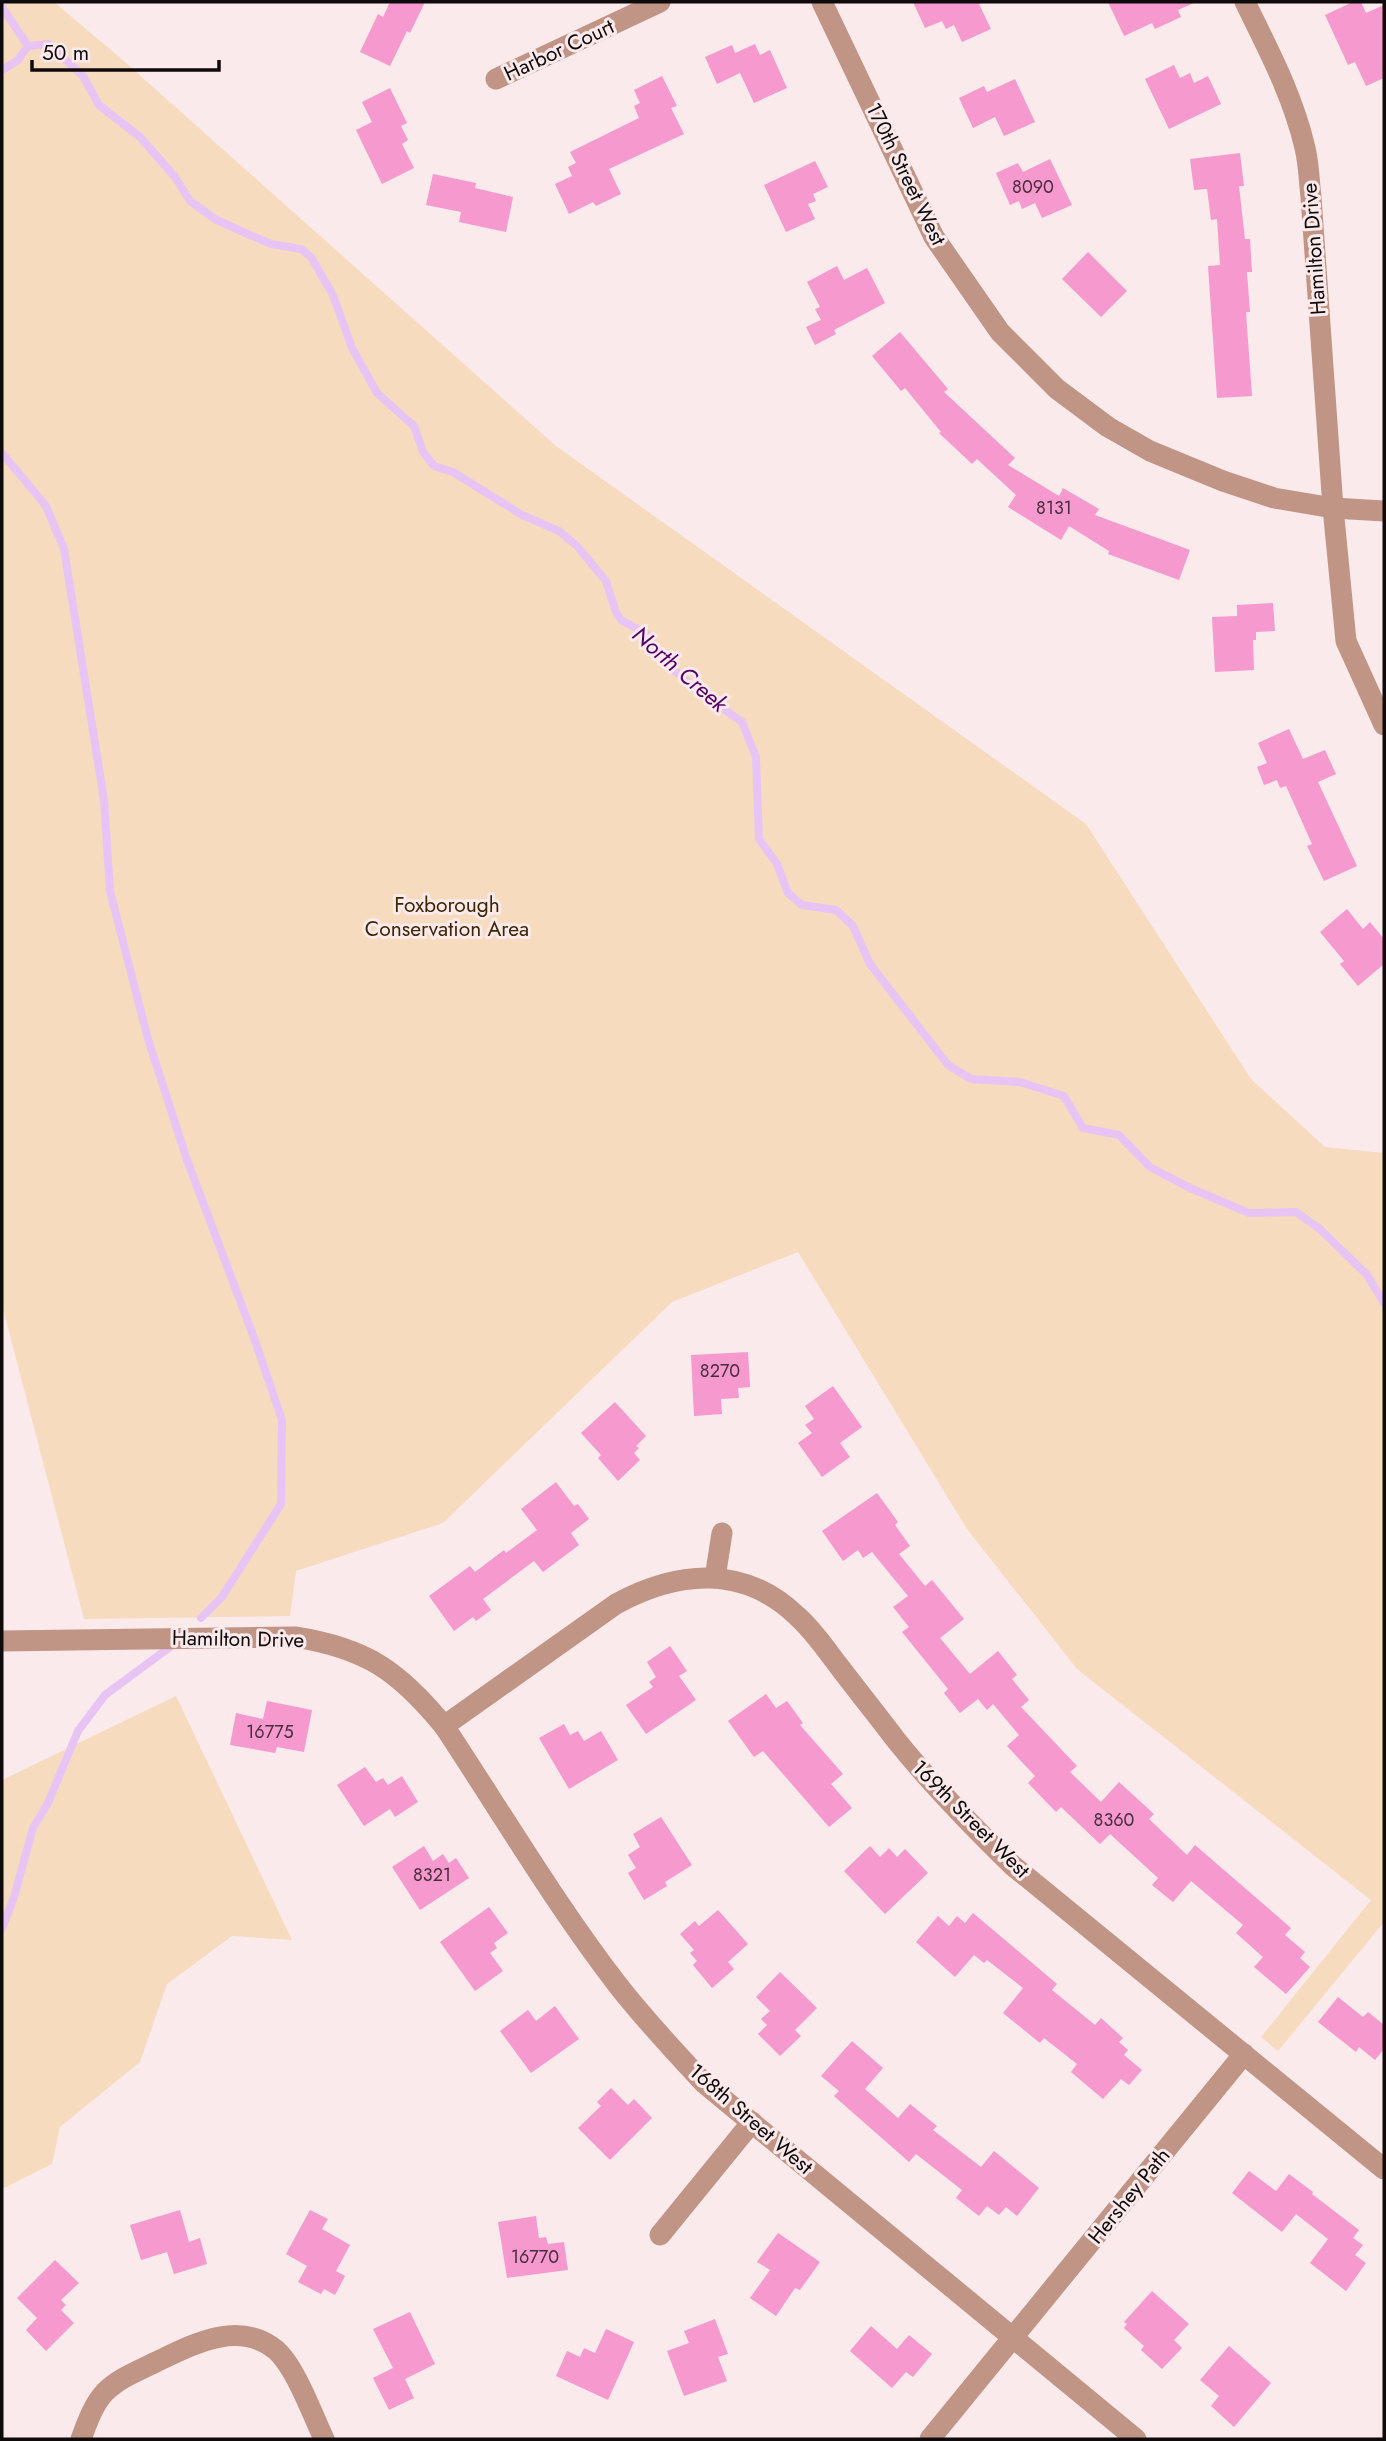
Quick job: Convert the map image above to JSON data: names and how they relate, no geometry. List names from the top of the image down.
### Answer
{
  "streets": {
    "street": [
      "Harbor Court",
      "170th Street West",
      "Hamilton Drive",
      "169th Street West",
      "168th Street West",
      "Hershey Path"
    ]
  },
  "crossings": [
    ["170th Street West", "Hamilton Drive"],
    ["Hamilton Drive", "169th Street West"],
    ["Hamilton Drive", "168th Street West"],
    ["169th Street West", "168th Street West"],
    ["169th Street West", "Hershey Path"],
    ["168th Street West", "Hershey Path"]
  ],
  "water": ["North Creek"],
  "parks": ["Foxborough Conservation Area"],
  "house_numbers": [
    "8090",
    "8131",
    "8270",
    "16775",
    "8360",
    "8321",
    "16770"
  ],
  "scale_bar": "50 m"
}
